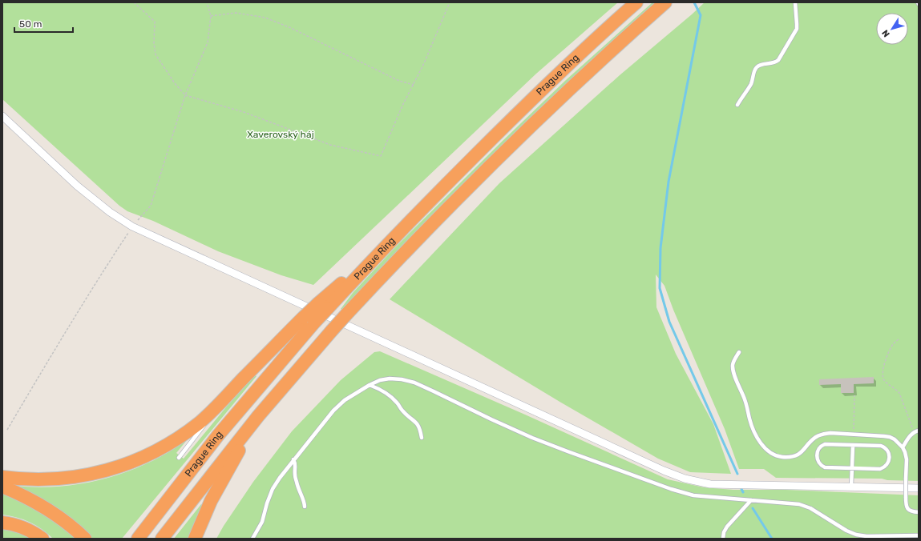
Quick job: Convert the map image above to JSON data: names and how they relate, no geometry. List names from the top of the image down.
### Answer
{
  "streets": {
    "highway": ["Prague Ring"]
  },
  "parks": ["Xaverovský háj"],
  "scale_bar": "50 m",
  "north": "bottom left"
}
